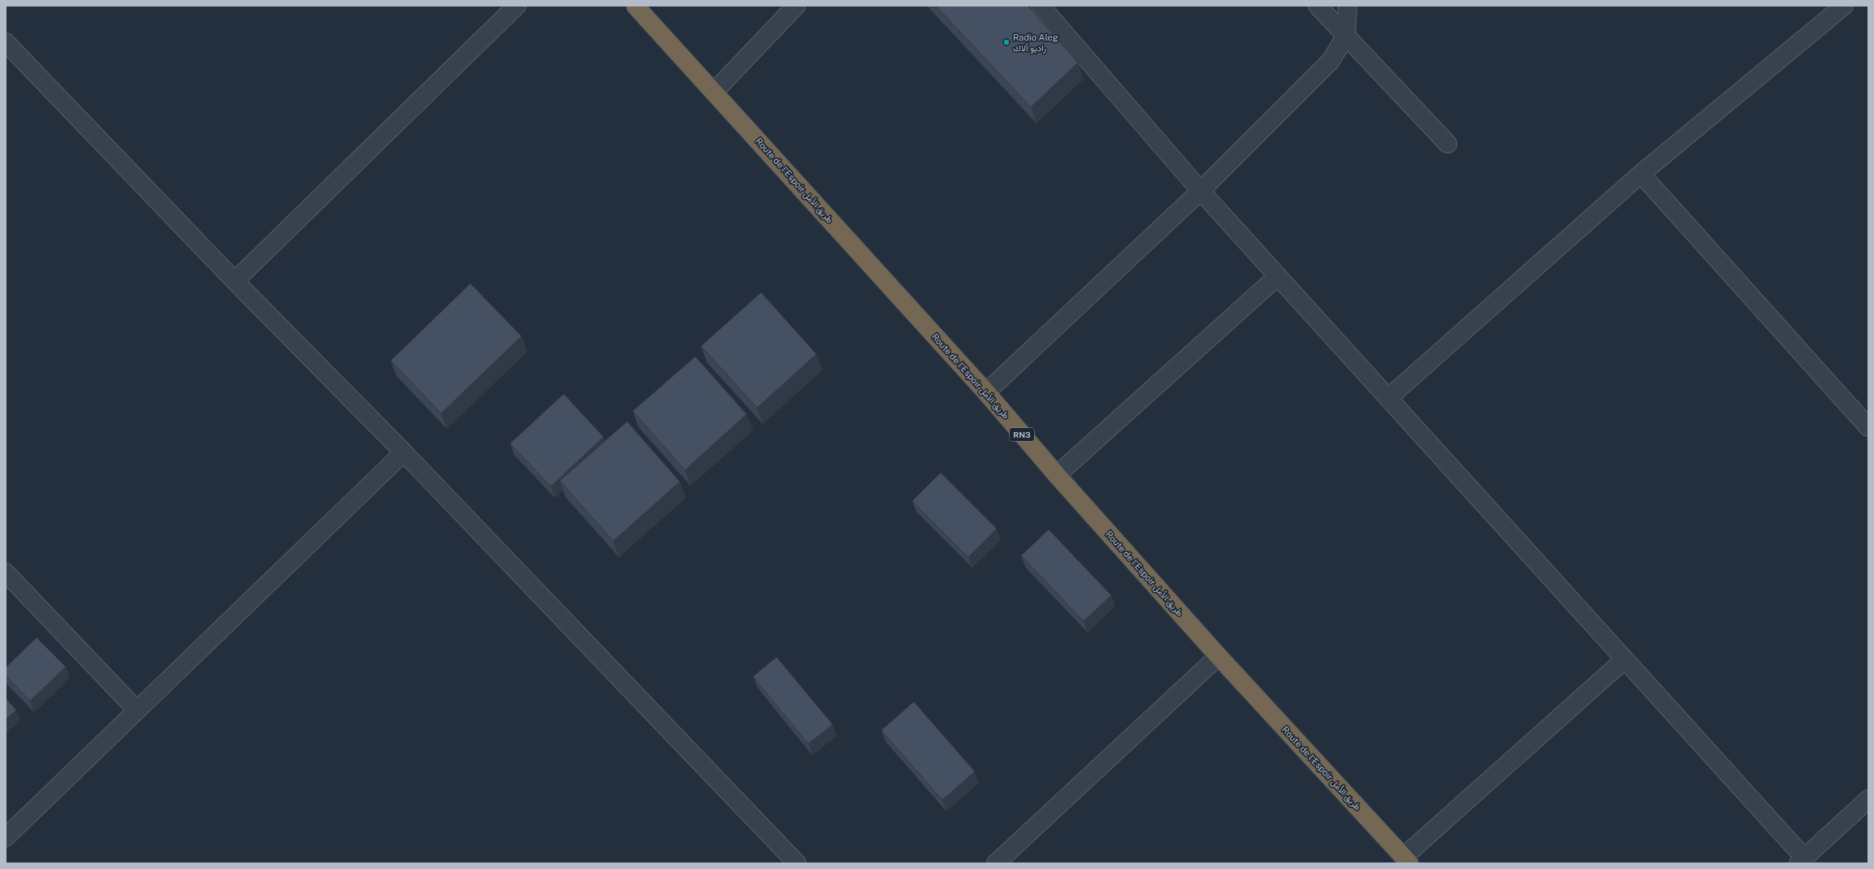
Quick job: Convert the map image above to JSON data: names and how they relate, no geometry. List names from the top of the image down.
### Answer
{
  "streets": {
    "highway": ["Route de l’Espoir طريق الأمل", "RN3"]
  },
  "places": ["Radio Aleg راديو ألاك"]
}
